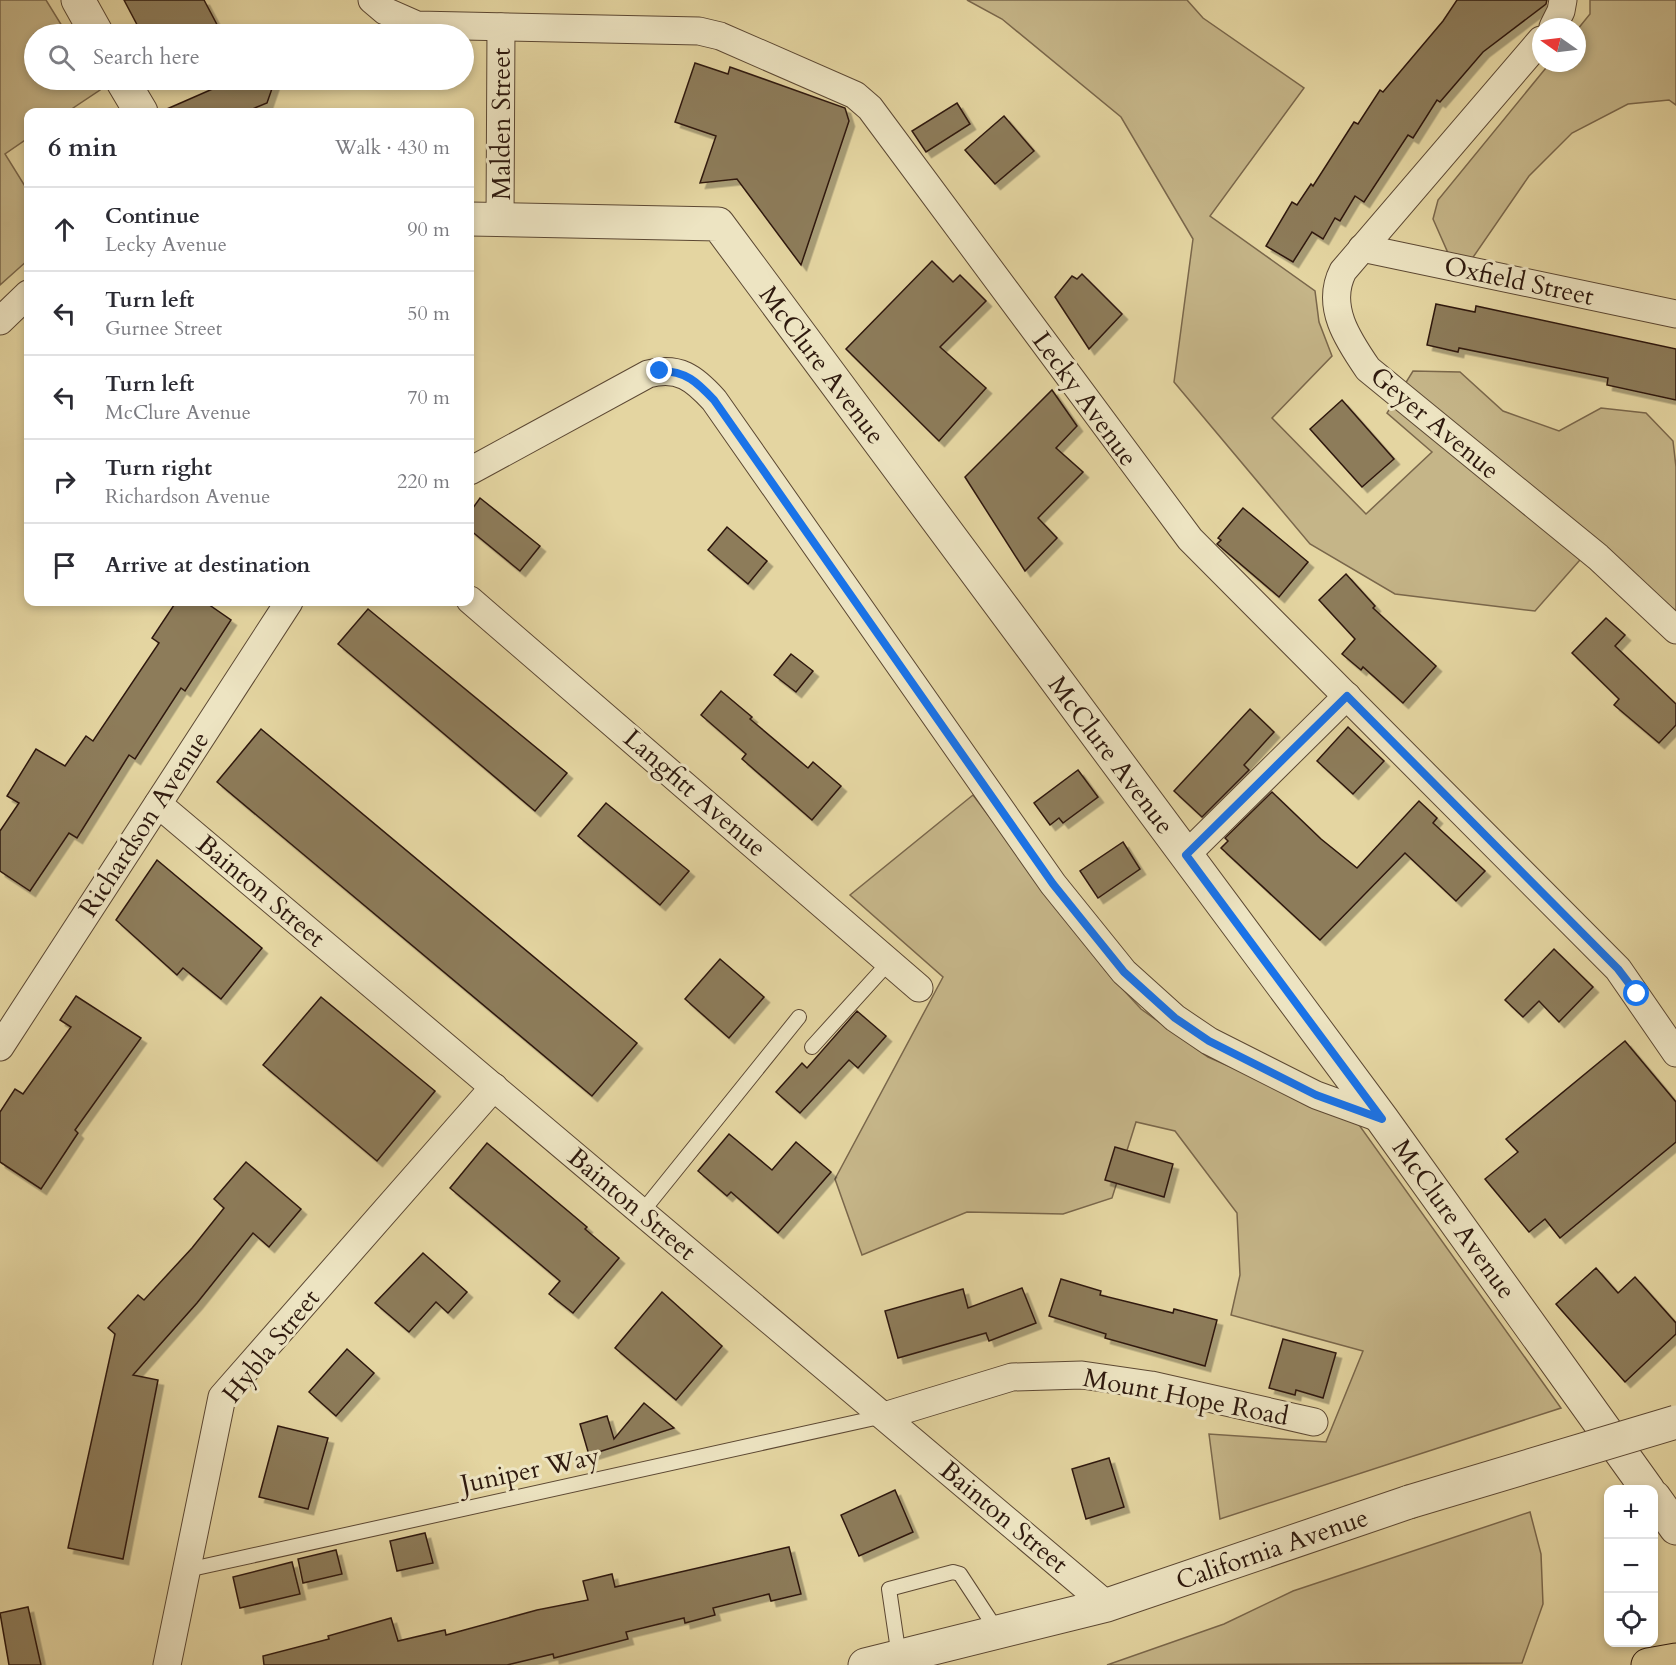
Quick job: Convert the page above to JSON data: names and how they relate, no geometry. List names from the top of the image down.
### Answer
{
  "streets": {
    "street": [
      "Malden Street",
      "Oxfield Street",
      "McClure Avenue",
      "Lecky Avenue",
      "Geyer Avenue",
      "Langfitt Avenue",
      "Richardson Avenue",
      "Bainton Street",
      "Hybla Street",
      "Mount Hope Road",
      "California Avenue"
    ],
    "lane": ["Juniper Way"]
  },
  "crossings": [
    ["Malden Street", "McClure Avenue"],
    ["Malden Street", "Lecky Avenue"],
    ["Oxfield Street", "Geyer Avenue"],
    ["Richardson Avenue", "Bainton Street"],
    ["Bainton Street", "Hybla Street"],
    ["Bainton Street", "Mount Hope Road"],
    ["Bainton Street", "Juniper Way"],
    ["Bainton Street", "California Avenue"],
    ["Hybla Street", "Juniper Way"],
    ["Mount Hope Road", "Juniper Way"]
  ],
  "north": "left",
  "page": {
    "search": "Search here",
    "heading": ["6 min", "Walk · 430 m"],
    "list": [
      ["Continue", "Lecky Avenue", "90 m"],
      ["Turn left", "Gurnee Street", "50 m"],
      ["Turn left", "McClure Avenue", "70 m"],
      ["Turn right", "Richardson Avenue", "220 m"],
      "Arrive at destination"
    ],
    "map_buttons": ["+", "−"]
  }
}
